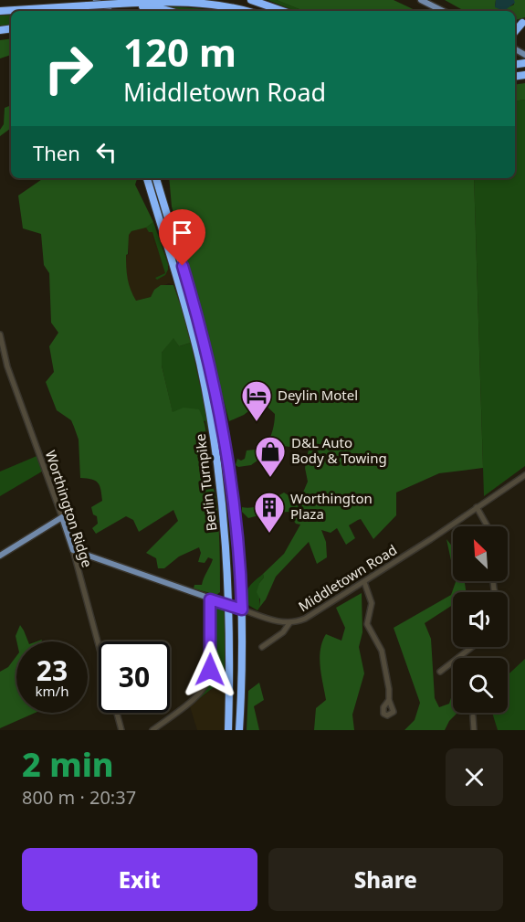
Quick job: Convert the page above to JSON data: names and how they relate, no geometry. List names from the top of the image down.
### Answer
{
  "streets": {
    "highway": ["Berlin Turnpike"],
    "main road": ["Worthington Ridge", "Middletown Road"]
  },
  "crossings": [
    ["Berlin Turnpike", "Middletown Road"],
    ["Worthington Ridge", "Middletown Road"]
  ],
  "places": {
    "hotel": ["Deylin Motel"],
    "shop": ["D&L Auto Body & Towing"],
    "building": ["Worthington Plaza"]
  },
  "north": "top left",
  "page": {
    "turn": ["120 m", "Middletown Road"],
    "then": "Then",
    "speed": "23 km/h",
    "limit": "30",
    "heading": ["2 min", "800 m · 20:37"],
    "buttons": ["Exit", "Share"]
  }
}
